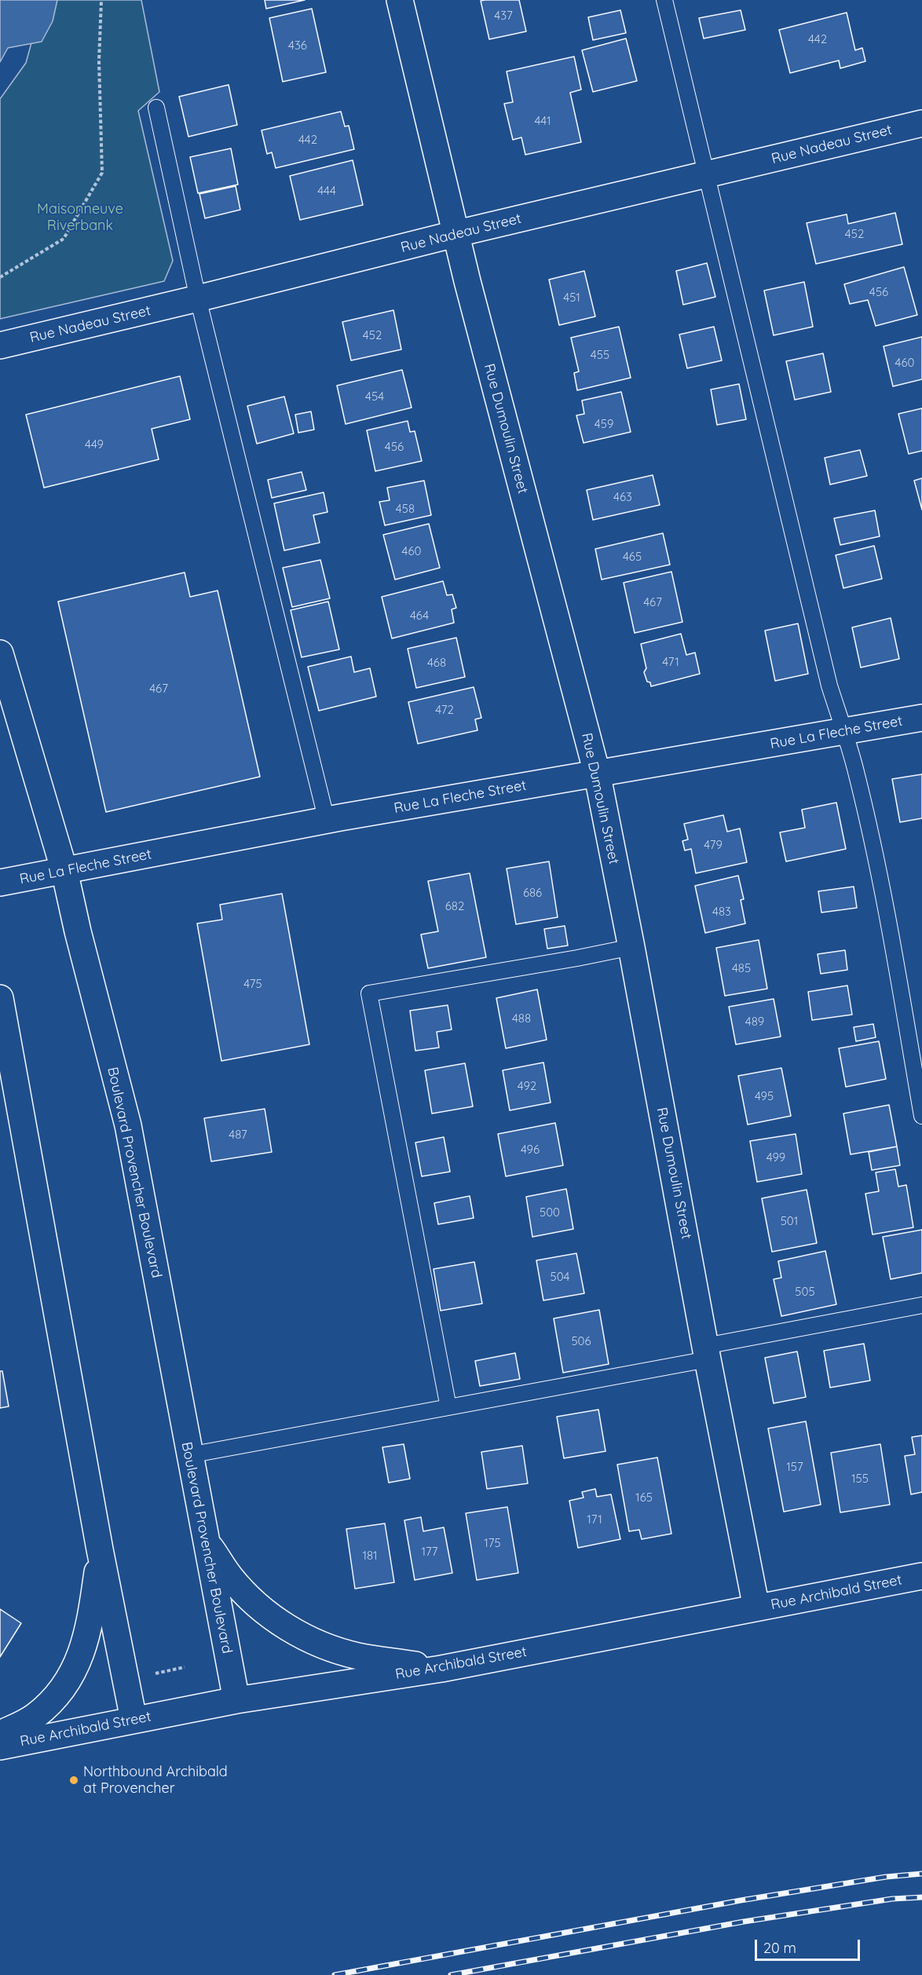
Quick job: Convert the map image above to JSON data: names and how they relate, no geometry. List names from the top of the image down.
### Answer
{
  "streets": {
    "street": [
      "Rue Nadeau Street",
      "Rue Dumoulin Street",
      "Rue La Fleche Street",
      "Boulevard Provencher Boulevard",
      "Rue Archibald Street"
    ]
  },
  "crossings": [
    ["Rue Nadeau Street", "Rue Dumoulin Street"],
    ["Rue Dumoulin Street", "Rue La Fleche Street"],
    ["Rue Dumoulin Street", "Rue Archibald Street"],
    ["Rue La Fleche Street", "Boulevard Provencher Boulevard"],
    ["Boulevard Provencher Boulevard", "Rue Archibald Street"]
  ],
  "parks": ["Maisonneuve Riverbank"],
  "places": ["Northbound Archibald at Provencher"],
  "house_numbers": [
    "437",
    "442",
    "436",
    "441",
    "442",
    "444",
    "452",
    "456",
    "451",
    "452",
    "455",
    "460",
    "454",
    "459",
    "449",
    "456",
    "463",
    "458",
    "460",
    "465",
    "467",
    "464",
    "471",
    "468",
    "467",
    "472",
    "479",
    "686",
    "682",
    "483",
    "485",
    "475",
    "488",
    "489",
    "492",
    "495",
    "487",
    "496",
    "499",
    "500",
    "501",
    "504",
    "505",
    "506",
    "157",
    "155",
    "165",
    "171",
    "175",
    "177",
    "181"
  ],
  "scale_bar": "20 m"
}
